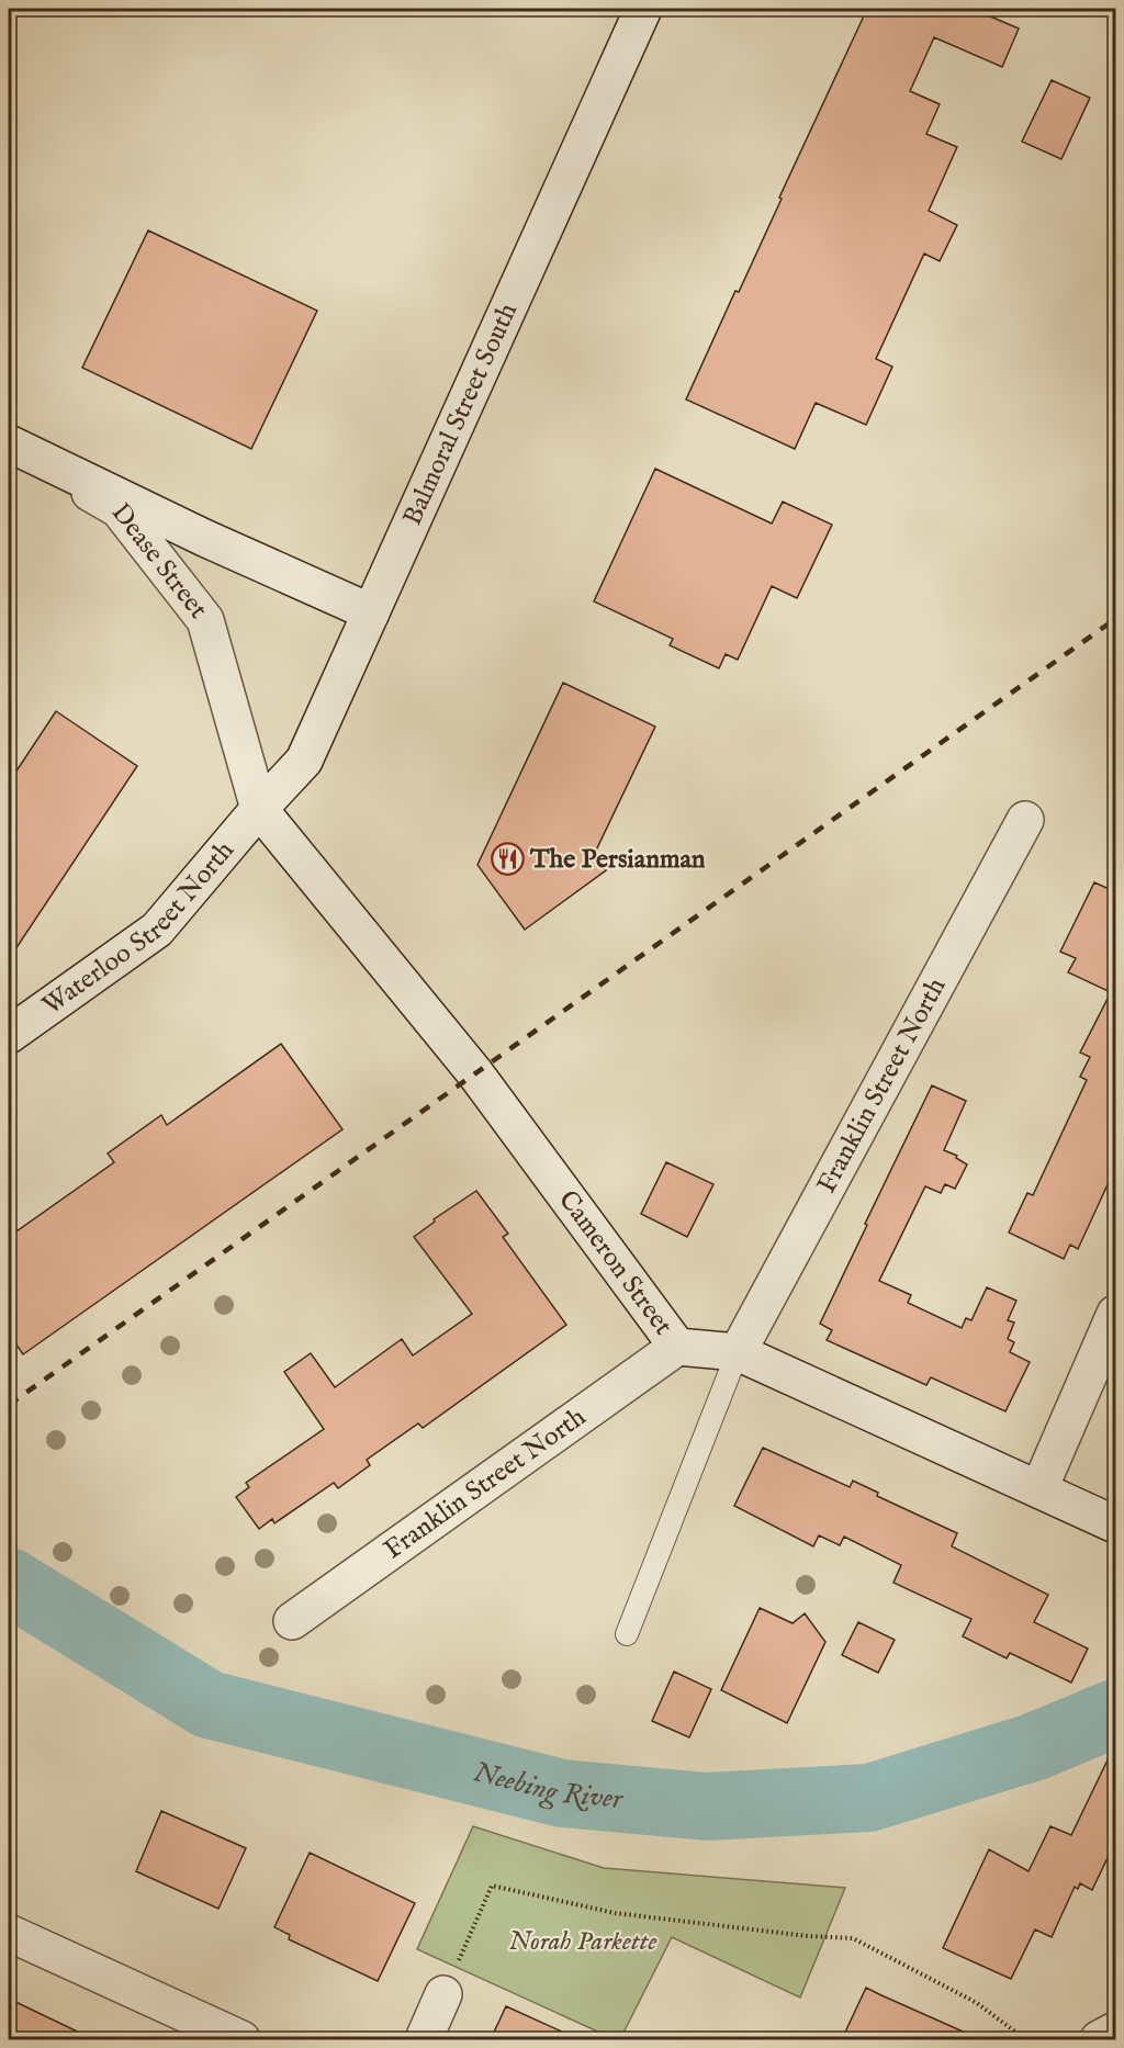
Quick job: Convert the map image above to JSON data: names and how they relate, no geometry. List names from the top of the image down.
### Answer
{
  "streets": {
    "street": [
      "Balmoral Street South",
      "Dease Street",
      "Waterloo Street North",
      "Franklin Street North",
      "Cameron Street"
    ]
  },
  "crossings": [
    ["Balmoral Street South", "Dease Street"],
    ["Balmoral Street South", "Waterloo Street North"],
    ["Balmoral Street South", "Cameron Street"],
    ["Dease Street", "Waterloo Street North"],
    ["Dease Street", "Cameron Street"],
    ["Waterloo Street North", "Cameron Street"],
    ["Franklin Street North", "Cameron Street"]
  ],
  "water": ["Neebing River"],
  "parks": ["Norah Parkette"],
  "places": {
    "restaurant": ["The Persianman"]
  }
}
